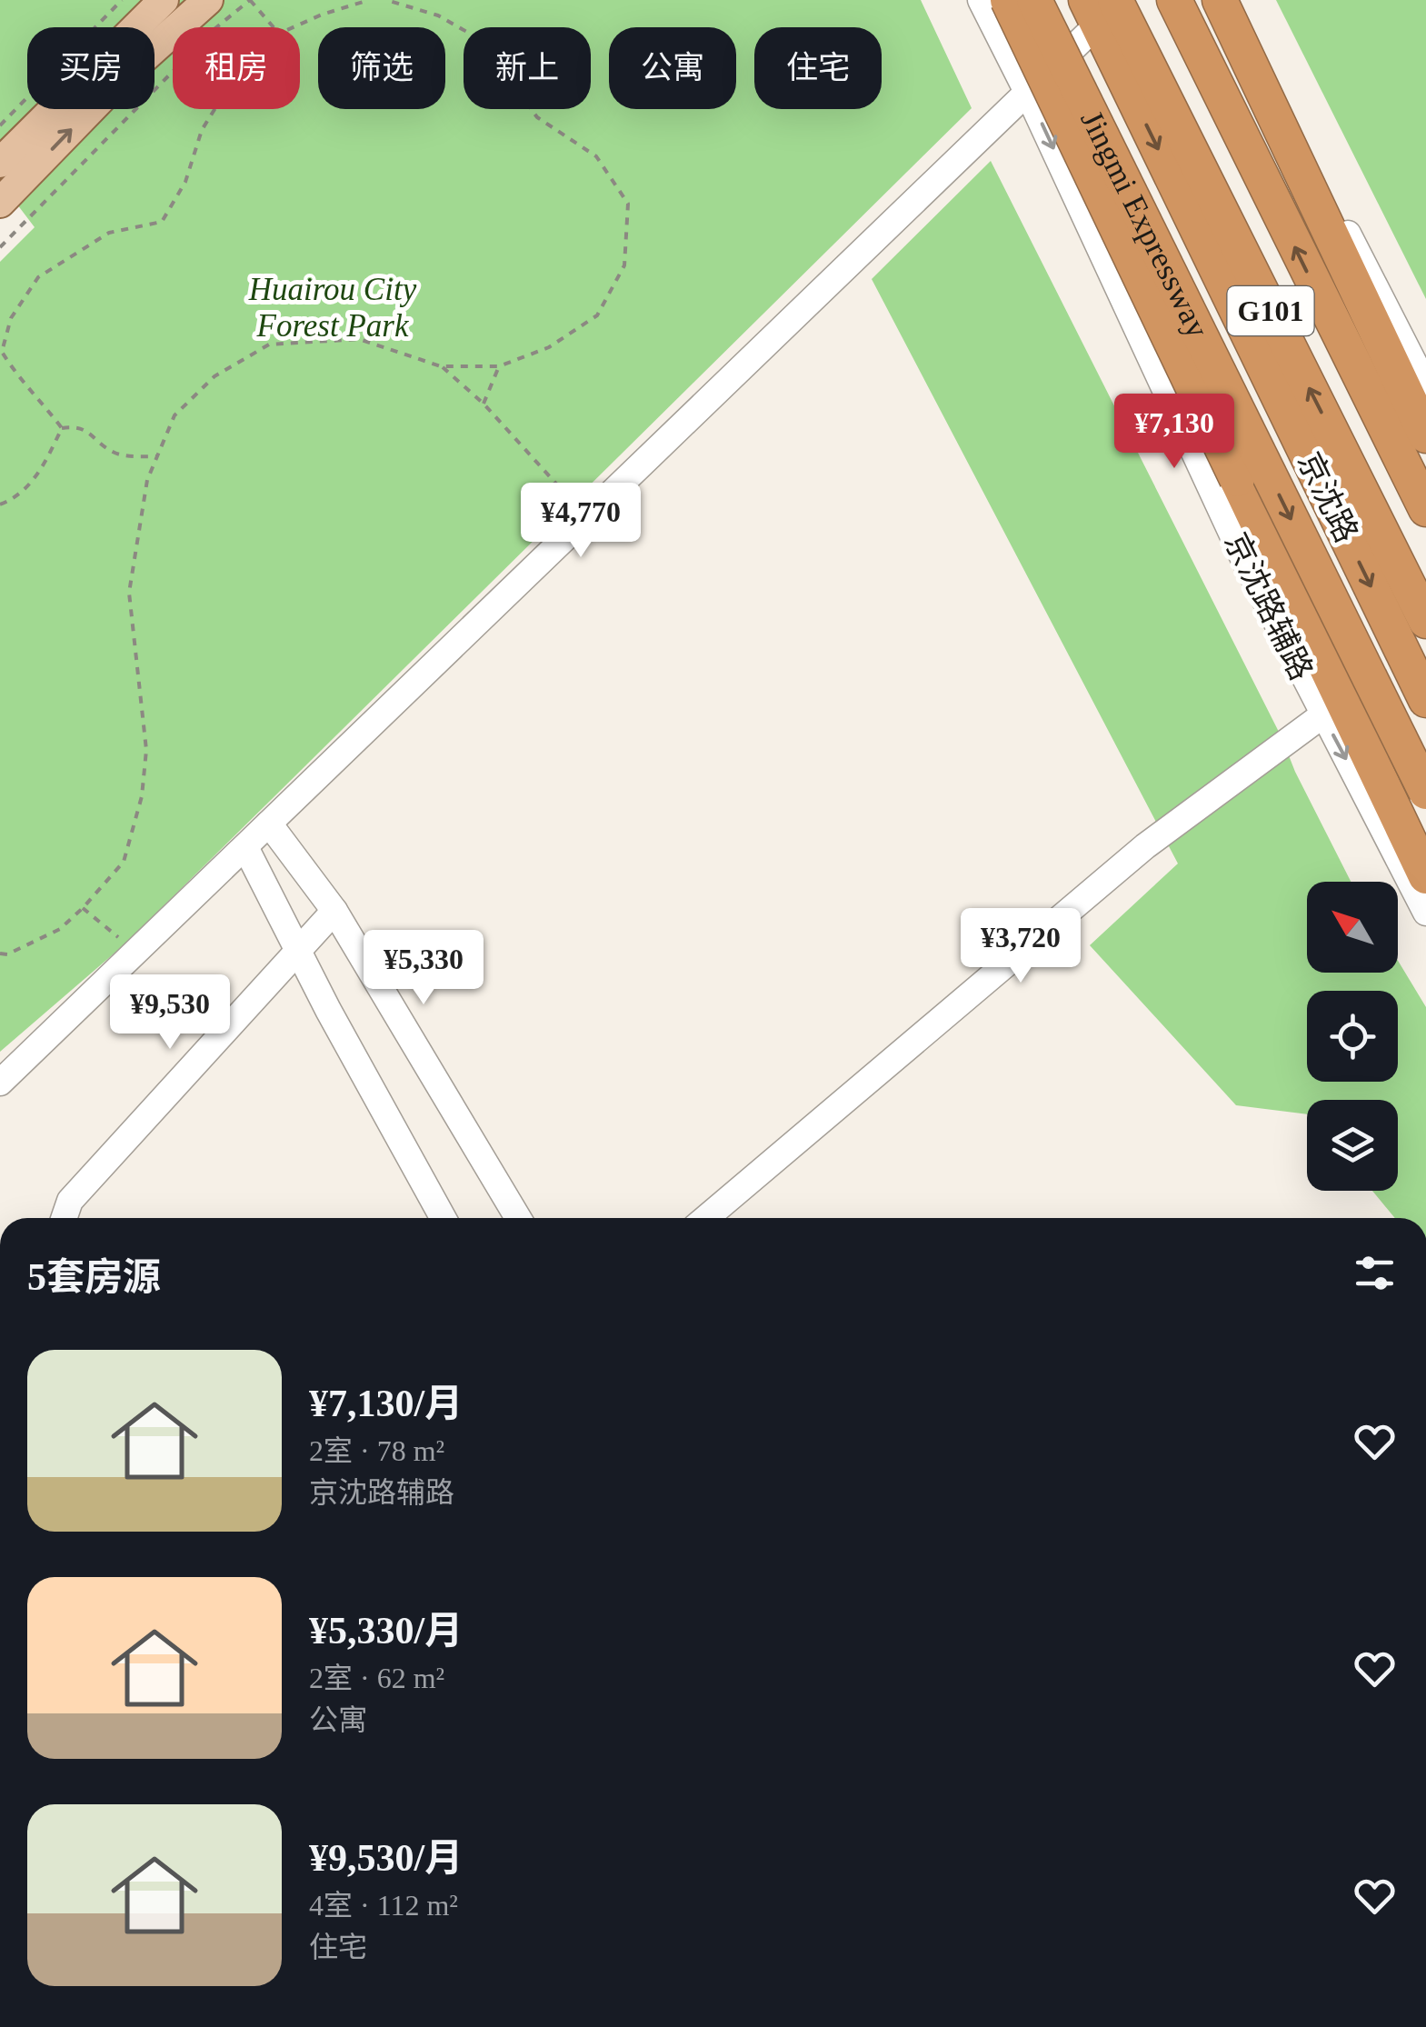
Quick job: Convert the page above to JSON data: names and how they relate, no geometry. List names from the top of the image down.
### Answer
{
  "streets": {
    "highway": ["Jingmi Expressway", "G101", "京沈路"],
    "street": ["京沈路辅路"]
  },
  "one_way": ["京沈路辅路"],
  "parks": ["Huairou City Forest Park"],
  "north": "top left",
  "page": {
    "chip": [
      "买房",
      "租房",
      "筛选",
      "新上",
      "公寓",
      "住宅"
    ],
    "price": [
      "¥7,130",
      "¥4,770",
      "¥3,720",
      "¥5,330",
      "¥9,530"
    ],
    "heading": "5套房源",
    "list": [
      {
        "name": "¥7,130/月",
        "note": "2室 · 78 m² · 京沈路辅路"
      },
      {
        "name": "¥5,330/月",
        "note": "2室 · 62 m² · 公寓"
      },
      {
        "name": "¥9,530/月",
        "note": "4室 · 112 m² · 住宅"
      }
    ]
  }
}
